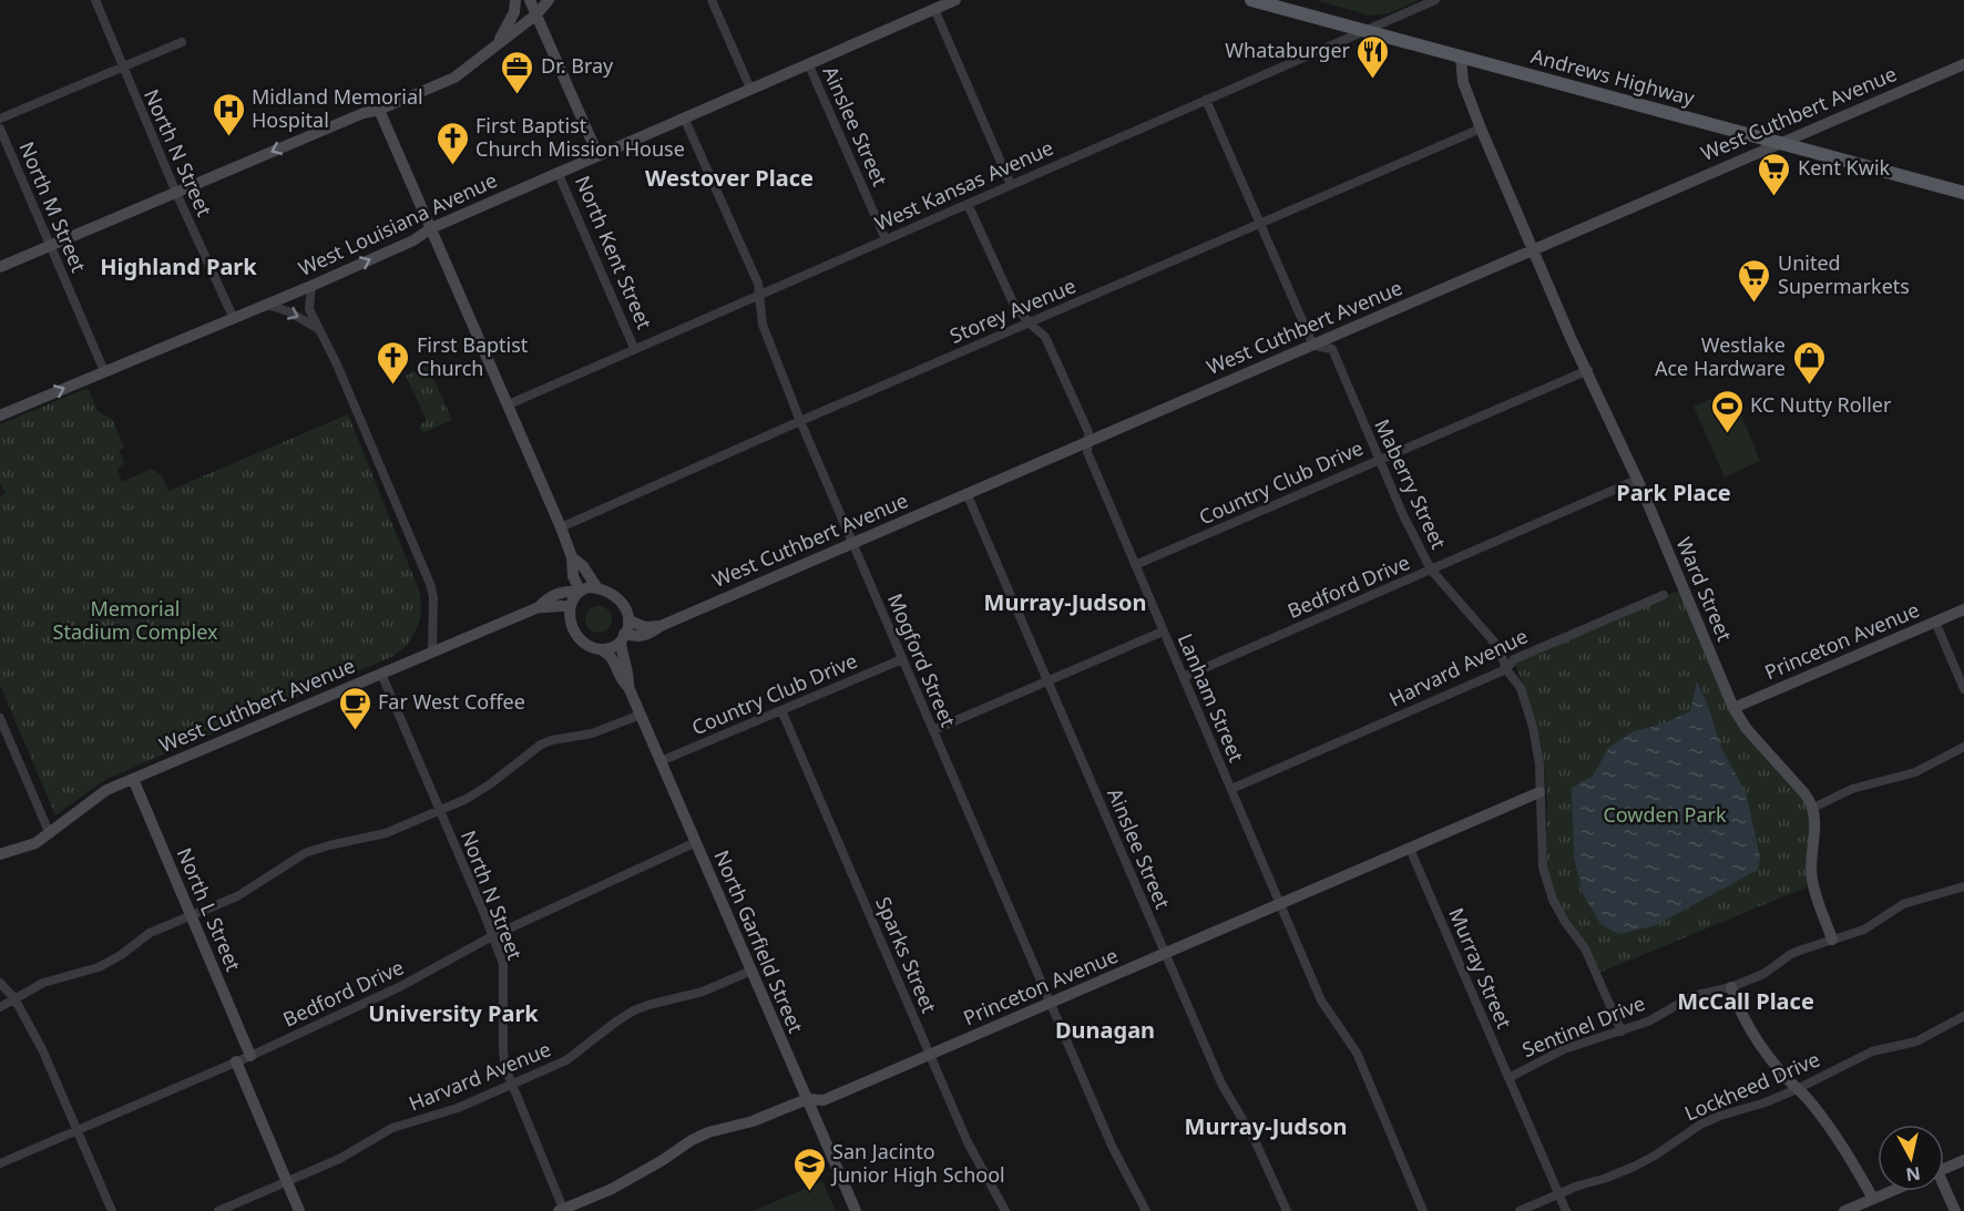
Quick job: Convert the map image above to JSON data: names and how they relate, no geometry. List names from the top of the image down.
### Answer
{
  "streets": {
    "main road": ["Andrews Highway"],
    "street": [
      "West Cuthbert Avenue",
      "Ainslee Street",
      "North N Street",
      "West Kansas Avenue",
      "North M Street",
      "West Louisiana Avenue",
      "North Kent Street",
      "Storey Avenue",
      "Country Club Drive",
      "Maberry Street",
      "Bedford Drive",
      "Ward Street",
      "Princeton Avenue",
      "Mogford Street",
      "Harvard Avenue",
      "Lanham Street",
      "North L Street",
      "North Garfield Street",
      "Sparks Street",
      "Murray Street",
      "Sentinel Drive",
      "Lockheed Drive"
    ]
  },
  "crossings": [
    ["Andrews Highway", "West Cuthbert Avenue"],
    ["Andrews Highway", "West Kansas Avenue"],
    ["Andrews Highway", "Ward Street"],
    ["West Cuthbert Avenue", "Ainslee Street"],
    ["West Cuthbert Avenue", "North N Street"],
    ["West Cuthbert Avenue", "Maberry Street"],
    ["West Cuthbert Avenue", "Ward Street"],
    ["West Cuthbert Avenue", "Mogford Street"],
    ["West Cuthbert Avenue", "Lanham Street"],
    ["West Cuthbert Avenue", "North L Street"],
    ["Ainslee Street", "West Kansas Avenue"],
    ["Ainslee Street", "West Louisiana Avenue"],
    ["Ainslee Street", "Princeton Avenue"],
    ["North N Street", "West Louisiana Avenue"],
    ["North N Street", "Bedford Drive"],
    ["North N Street", "Princeton Avenue"],
    ["North N Street", "Harvard Avenue"],
    ["West Kansas Avenue", "North Kent Street"],
    ["West Kansas Avenue", "Mogford Street"],
    ["West Kansas Avenue", "Lanham Street"],
    ["North M Street", "West Louisiana Avenue"],
    ["West Louisiana Avenue", "North Kent Street"],
    ["West Louisiana Avenue", "Mogford Street"],
    ["Storey Avenue", "Ward Street"],
    ["Storey Avenue", "Mogford Street"],
    ["Storey Avenue", "Lanham Street"],
    ["Country Club Drive", "Maberry Street"],
    ["Country Club Drive", "Ward Street"],
    ["Country Club Drive", "Mogford Street"],
    ["Country Club Drive", "Lanham Street"],
    ["Country Club Drive", "North Garfield Street"],
    ["Country Club Drive", "Sparks Street"],
    ["Maberry Street", "Bedford Drive"],
    ["Maberry Street", "Princeton Avenue"],
    ["Maberry Street", "Harvard Avenue"],
    ["Maberry Street", "Sentinel Drive"],
    ["Bedford Drive", "Ward Street"],
    ["Bedford Drive", "Lanham Street"],
    ["Bedford Drive", "North L Street"],
    ["Bedford Drive", "North Garfield Street"],
    ["Ward Street", "Princeton Avenue"],
    ["Princeton Avenue", "Mogford Street"],
    ["Princeton Avenue", "Lanham Street"],
    ["Princeton Avenue", "North Garfield Street"],
    ["Princeton Avenue", "Sparks Street"],
    ["Princeton Avenue", "Murray Street"],
    ["Harvard Avenue", "Lanham Street"],
    ["Harvard Avenue", "North Garfield Street"],
    ["Murray Street", "Sentinel Drive"],
    ["Murray Street", "Lockheed Drive"]
  ],
  "districts": [
    "Westover Place",
    "Highland Park",
    "Park Place",
    "Murray-Judson",
    "McCall Place",
    "University Park",
    "Dunagan",
    "Murray-Judson"
  ],
  "parks": ["Memorial Stadium Complex", "Cowden Park"],
  "places": {
    "restaurant": ["Whataburger"],
    "office": ["Dr. Bray"],
    "hospital": ["Midland Memorial Hospital"],
    "church": ["First Baptist Church Mission House", "First Baptist Church"],
    "supermarket": ["Kent Kwik", "United Supermarkets"],
    "shop": ["Westlake Ace Hardware"],
    "sports": ["KC Nutty Roller"],
    "cafe": ["Far West Coffee"],
    "school or university": ["San Jacinto Junior High School"]
  },
  "north": "bottom"
}
